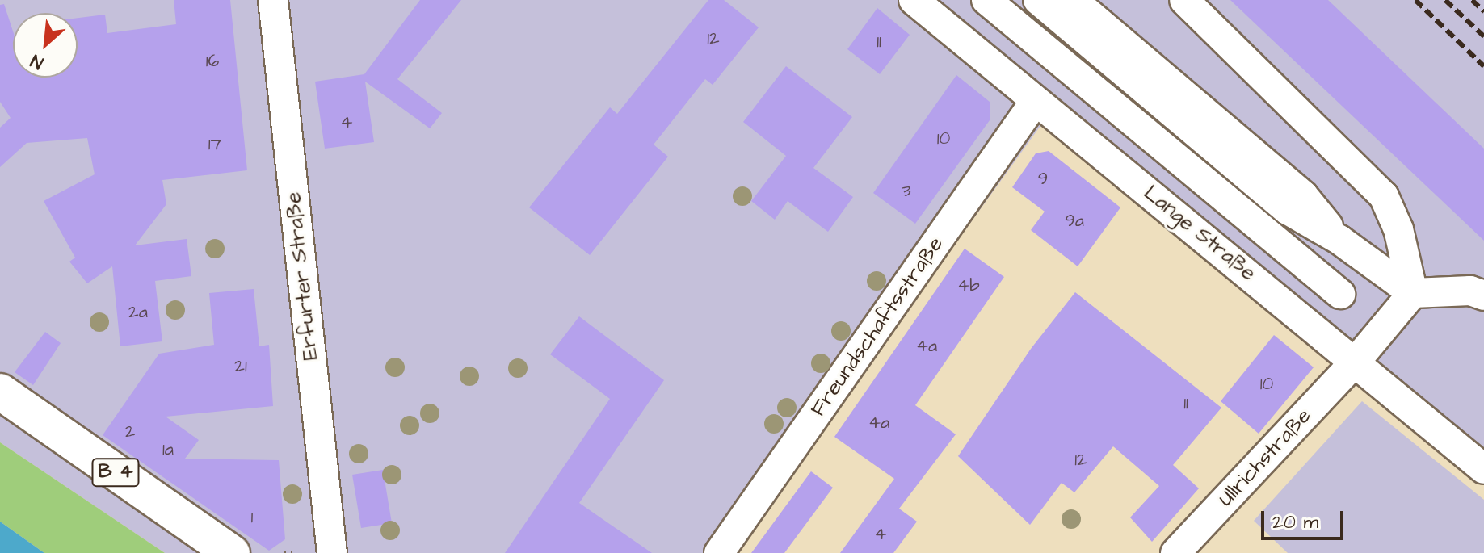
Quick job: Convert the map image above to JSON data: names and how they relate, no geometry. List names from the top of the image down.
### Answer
{
  "streets": {
    "main road": ["B 4"],
    "street": [
      "Lange Straße",
      "Erfurter Straße",
      "Freundschaftsstraße",
      "Ullrichstraße"
    ]
  },
  "crossings": [
    ["Lange Straße", "Freundschaftsstraße"],
    ["Lange Straße", "Ullrichstraße"]
  ],
  "house_numbers": [
    "12",
    "11",
    "16",
    "4",
    "10",
    "17",
    "9",
    "3",
    "9a",
    "4b",
    "2a",
    "4a",
    "21",
    "10",
    "11",
    "4a",
    "2",
    "1a",
    "12",
    "1",
    "4"
  ],
  "scale_bar": "20 m",
  "north": "bottom left"
}
